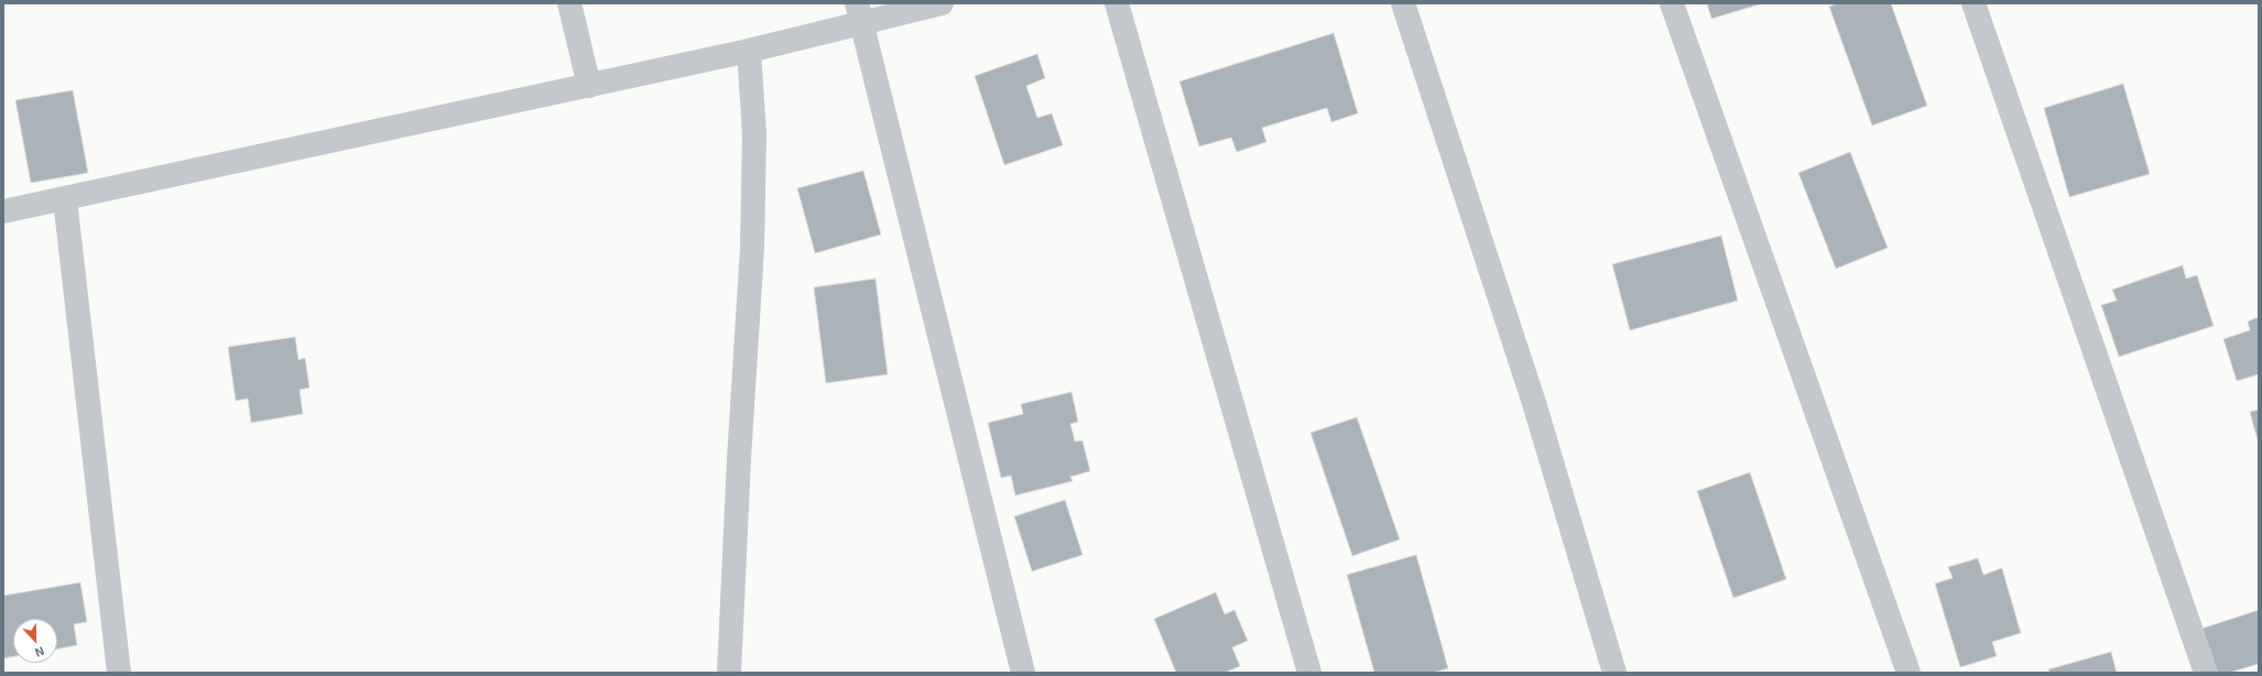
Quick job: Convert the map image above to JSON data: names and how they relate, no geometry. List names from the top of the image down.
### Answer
{
  "north": "bottom"
}
